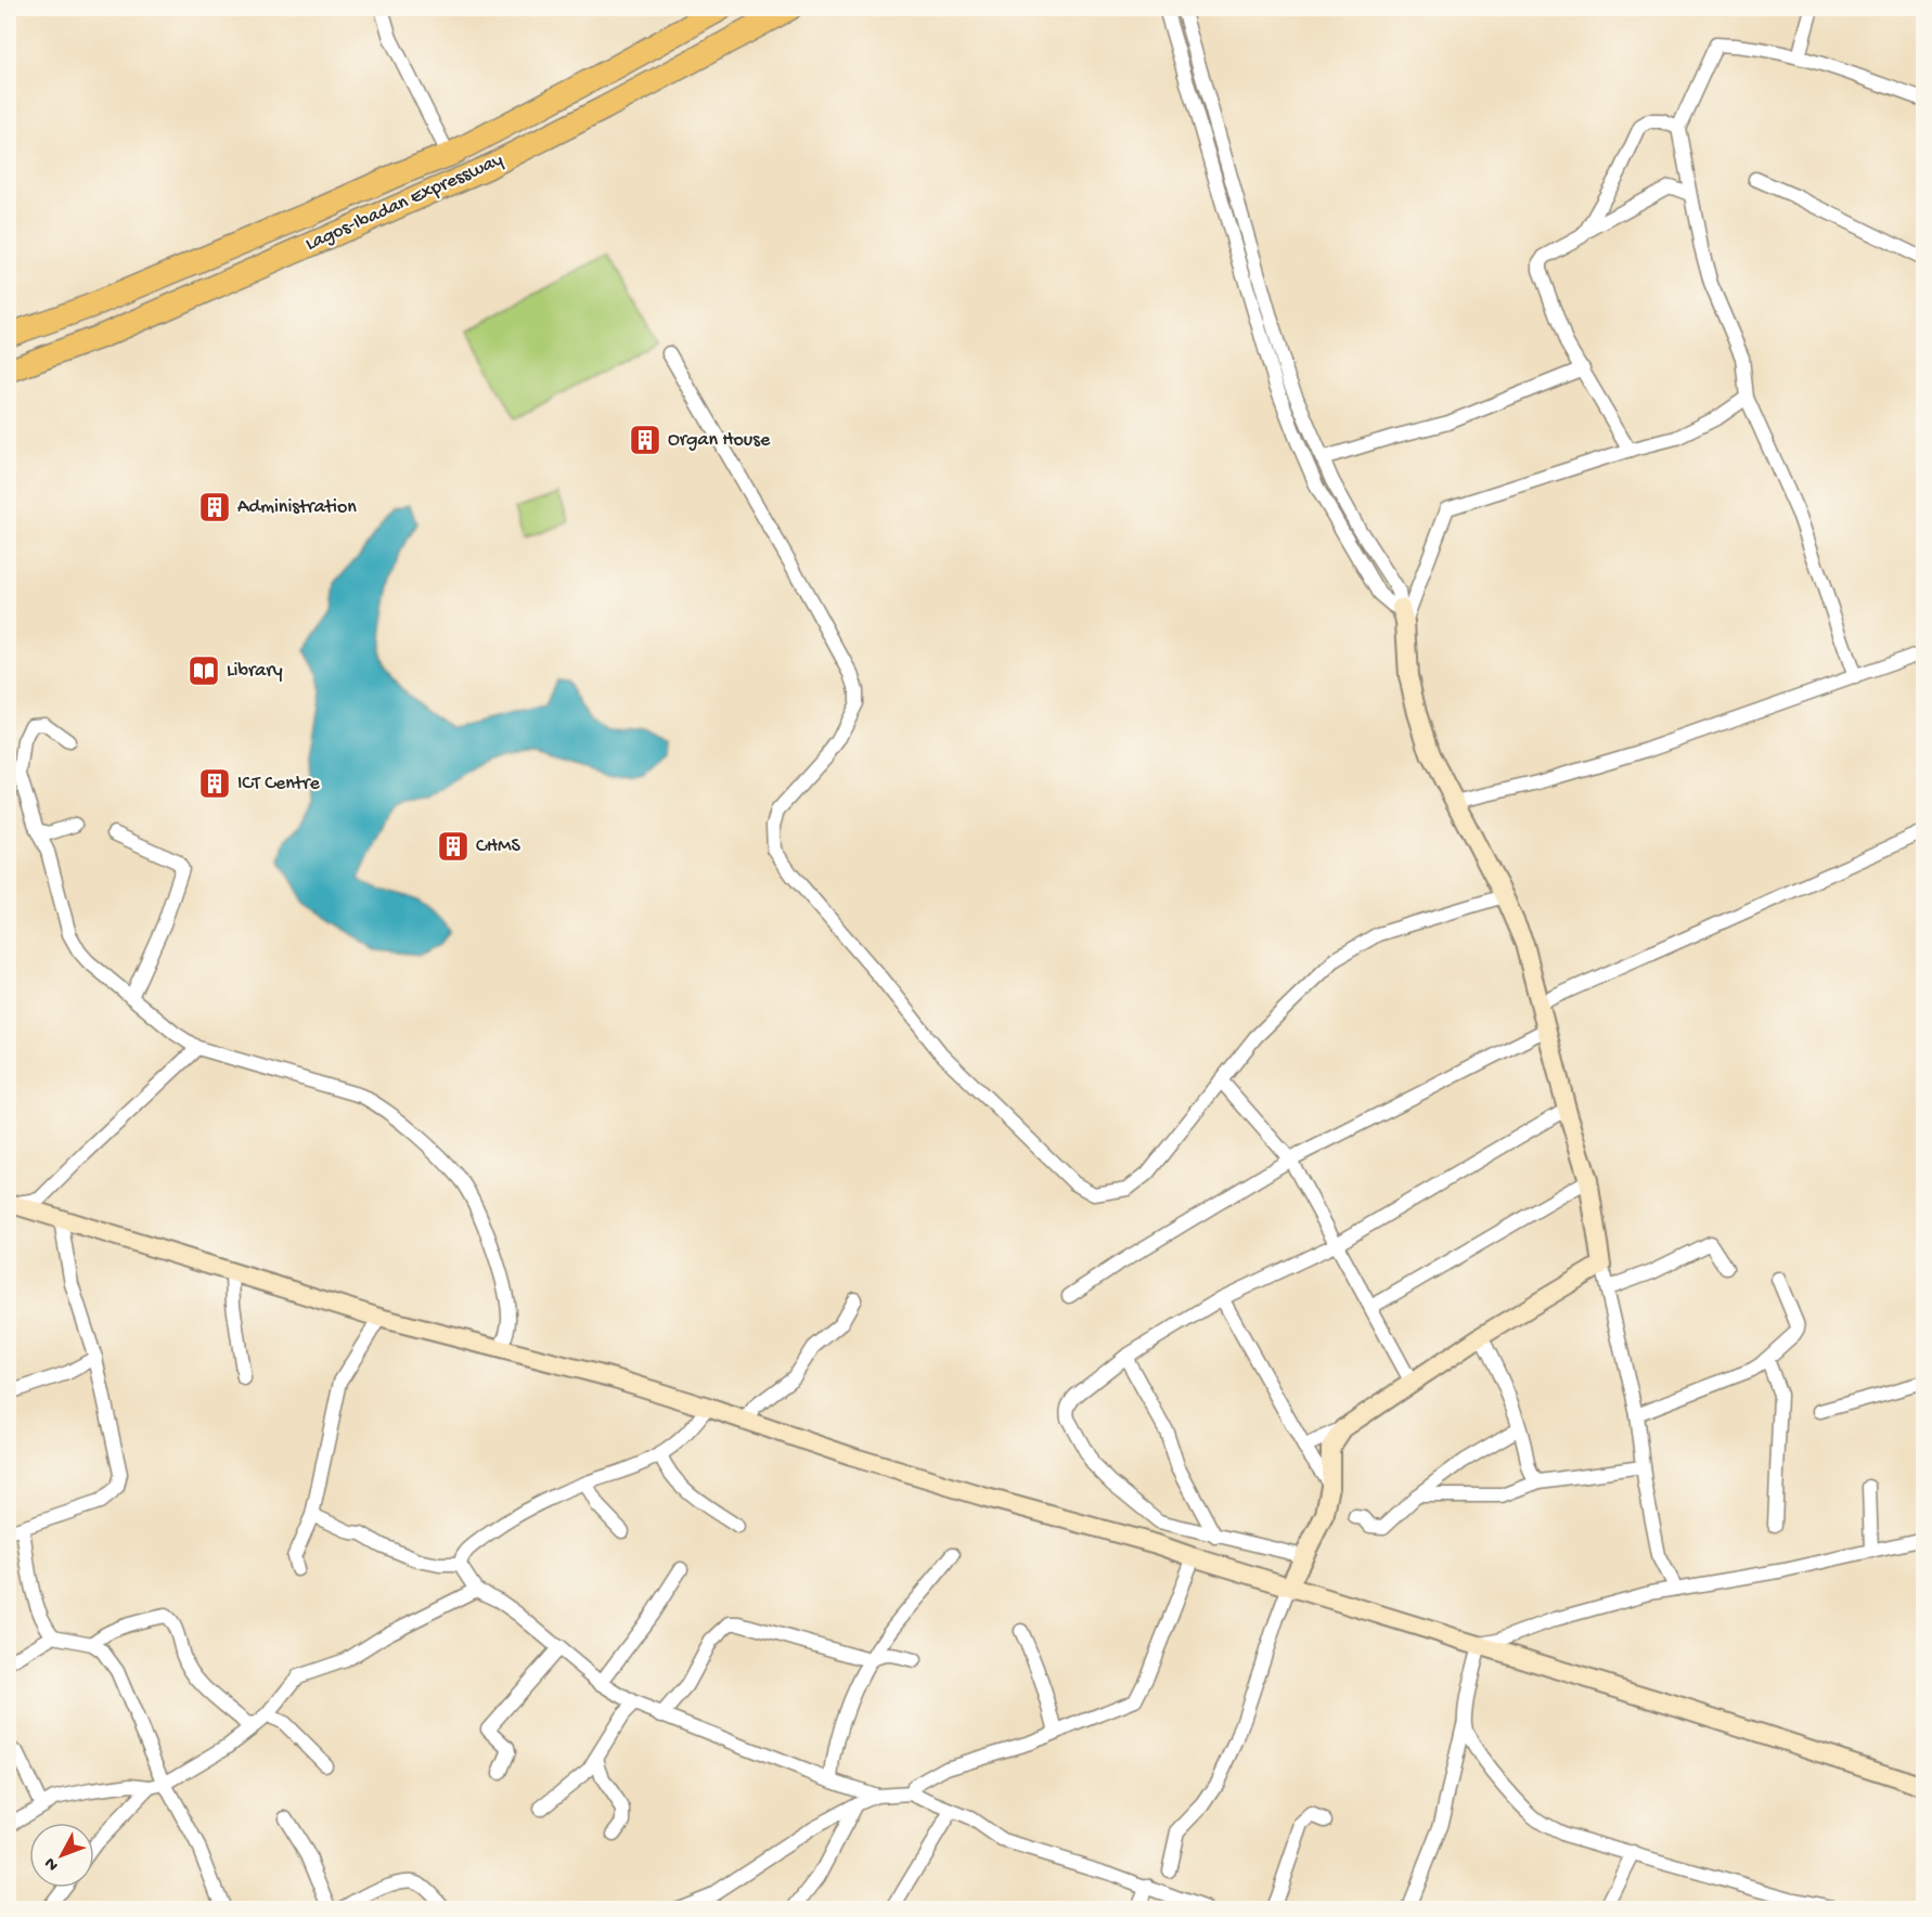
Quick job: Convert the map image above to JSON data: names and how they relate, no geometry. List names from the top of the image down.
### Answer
{
  "streets": {
    "highway": ["Lagos-Ibadan Expressway"]
  },
  "places": {
    "building": [
      "Organ House",
      "Administration",
      "ICT Centre",
      "CHMS"
    ],
    "library": ["Library"]
  },
  "north": "bottom left"
}
